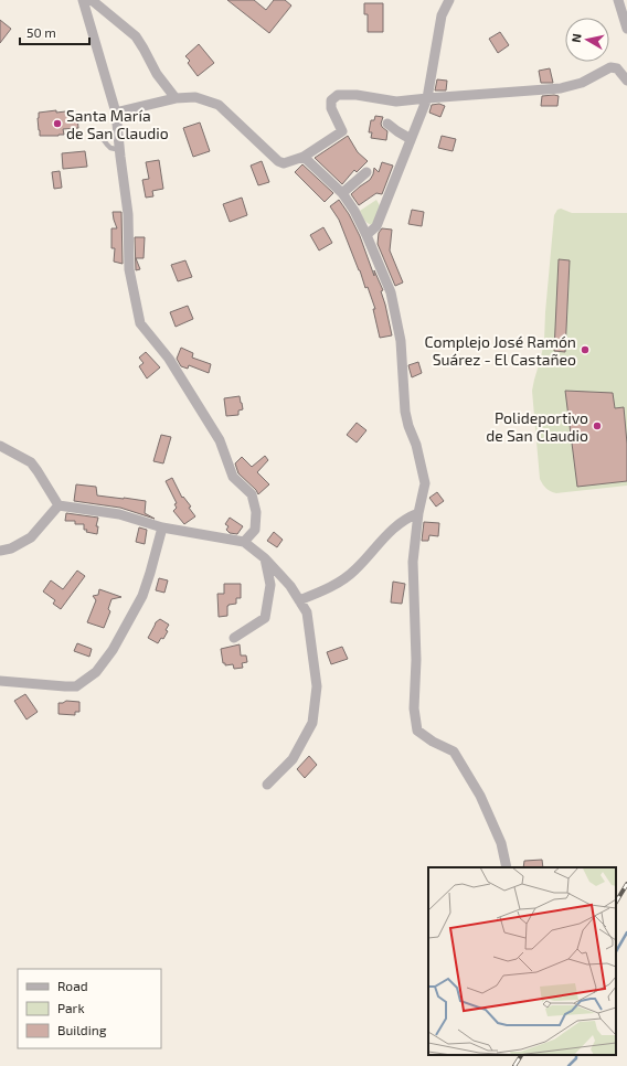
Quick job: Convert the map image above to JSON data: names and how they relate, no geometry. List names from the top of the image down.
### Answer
{
  "places": ["Santa María de San Claudio", "Complejo José Ramón Suárez - El Castañeo", "Polideportivo de San Claudio"],
  "legend": ["Road", "Park", "Building"],
  "scale_bar": "50 m",
  "north": "left"
}
